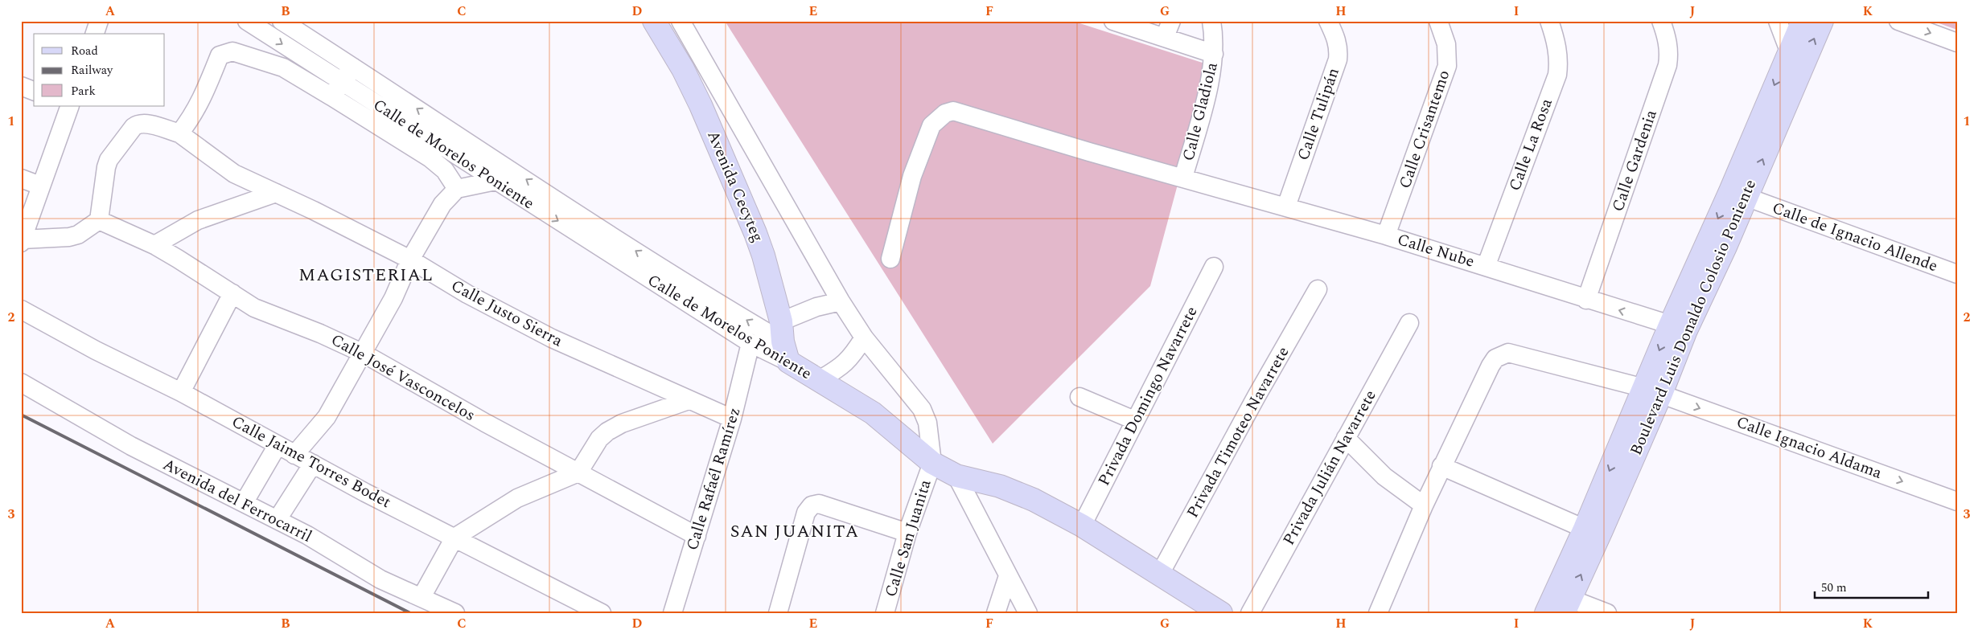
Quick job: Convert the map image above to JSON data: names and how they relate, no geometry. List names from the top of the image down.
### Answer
{
  "streets": {
    "main road": ["Calle de Morelos Poniente", "Avenida Cecyteg", "Boulevard Luis Donaldo Colosio Poniente"],
    "street": [
      "Calle Gladiola",
      "Calle Tulipán",
      "Calle Crisantemo",
      "Calle La Rosa",
      "Calle Gardenia",
      "Calle de Ignacio Allende",
      "Calle Nube",
      "Calle Justo Sierra",
      "Calle José Vasconcelos",
      "Privada Domingo Navarrete",
      "Privada Timoteo Navarrete",
      "Calle Ignacio Aldama",
      "Calle Jaime Torres Bodet",
      "Privada Julián Navarrete",
      "Calle Rafaél Ramírez",
      "Avenida del Ferrocarril",
      "Calle San Juanita"
    ]
  },
  "crossings": [
    ["Calle Gladiola", "Calle Nube"],
    ["Calle Tulipán", "Calle Nube"],
    ["Calle Crisantemo", "Calle Nube"],
    ["Calle La Rosa", "Calle Nube"],
    ["Calle de Morelos Poniente", "Avenida Cecyteg"],
    ["Calle de Morelos Poniente", "Privada Domingo Navarrete"],
    ["Calle de Morelos Poniente", "Privada Timoteo Navarrete"],
    ["Calle de Morelos Poniente", "Calle Rafaél Ramírez"],
    ["Calle de Morelos Poniente", "Calle San Juanita"],
    ["Calle Gardenia", "Calle Nube"],
    ["Calle de Ignacio Allende", "Boulevard Luis Donaldo Colosio Poniente"],
    ["Calle Nube", "Boulevard Luis Donaldo Colosio Poniente"],
    ["Calle Justo Sierra", "Calle Rafaél Ramírez"],
    ["Boulevard Luis Donaldo Colosio Poniente", "Calle Ignacio Aldama"],
    ["Calle José Vasconcelos", "Calle Rafaél Ramírez"]
  ],
  "one_way": ["Calle Ignacio Aldama"],
  "districts": ["MAGISTERIAL", "SAN JUANITA"],
  "legend": ["Road", "Railway", "Park"],
  "scale_bar": "50 m",
  "grid": {
    "columns": [
      "A",
      "B",
      "C",
      "D",
      "E",
      "F",
      "G",
      "H",
      "I",
      "J",
      "K"
    ],
    "rows": ["1", "2", "3"]
  }
}
